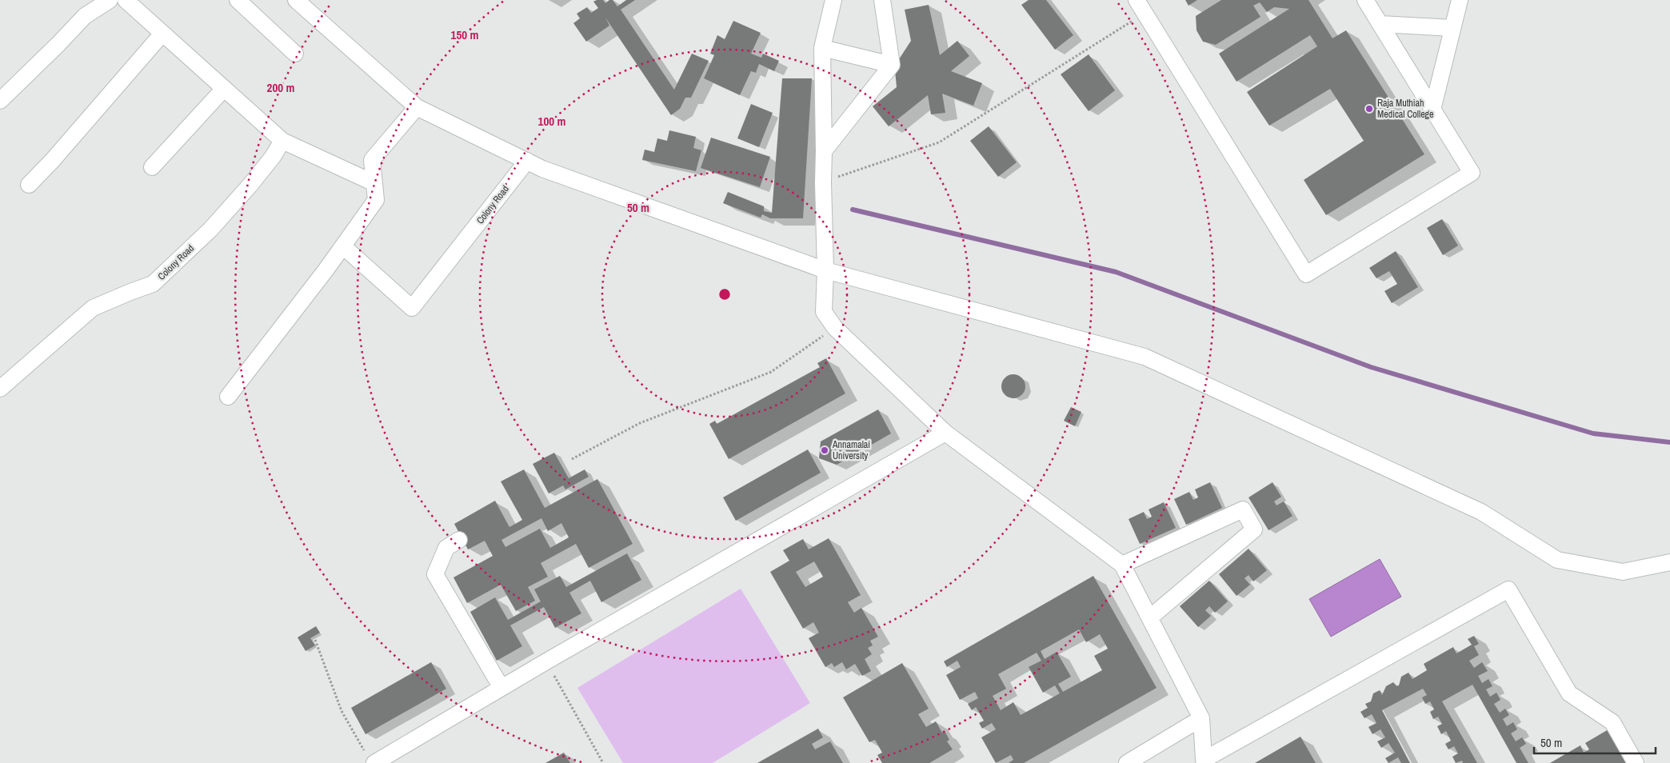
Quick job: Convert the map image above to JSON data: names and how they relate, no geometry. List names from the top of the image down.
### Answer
{
  "streets": {
    "street": ["Colony Road"]
  },
  "places": ["Raja Muthiah Medical College", "Annamalai University"],
  "scale_bar": "50 m",
  "rings": [
    "150 m",
    "200 m",
    "100 m",
    "50 m"
  ]
}
